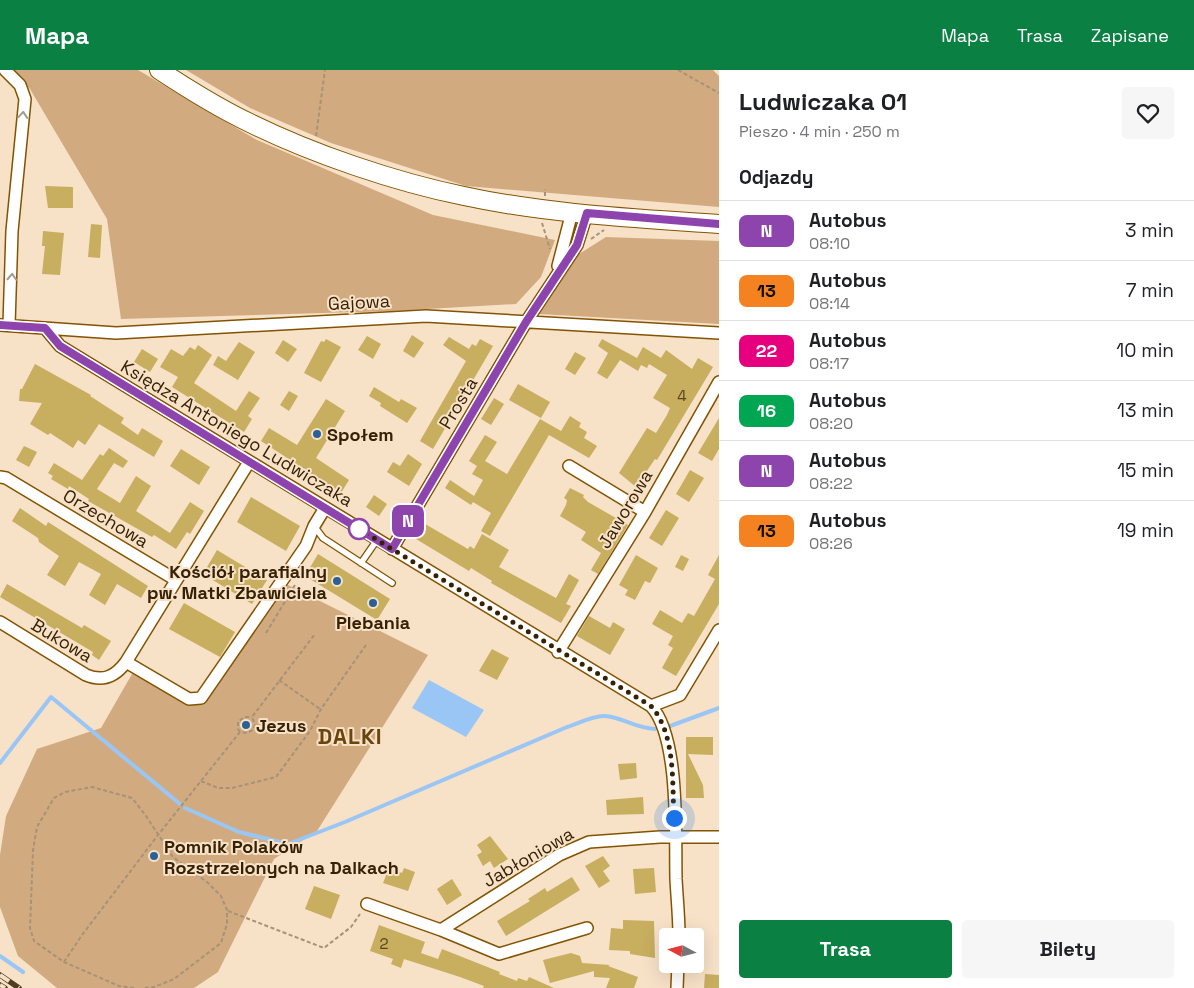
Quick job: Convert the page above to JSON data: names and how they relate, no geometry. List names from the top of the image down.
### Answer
{
  "streets": {
    "street": [
      "Gajowa",
      "Prosta",
      "Księdza Antoniego Ludwiczaka",
      "Jaworowa",
      "Orzechowa",
      "Bukowa",
      "Jabłoniowa"
    ]
  },
  "crossings": [
    ["Gajowa", "Prosta"],
    ["Gajowa", "Księdza Antoniego Ludwiczaka"],
    ["Prosta", "Księdza Antoniego Ludwiczaka"],
    ["Księdza Antoniego Ludwiczaka", "Jaworowa"],
    ["Księdza Antoniego Ludwiczaka", "Jabłoniowa"],
    ["Orzechowa", "Bukowa"]
  ],
  "districts": ["DALKI"],
  "places": [
    "Społem",
    "Kościół parafialny pw. Matki Zbawiciela",
    "Plebania",
    "Jezus",
    "Pomnik Polaków Rozstrzelonych na Dalkach"
  ],
  "lines": ["bus line N"],
  "house_numbers": ["4", "2"],
  "north": "left",
  "page": {
    "header": "Mapa",
    "nav": ["Mapa", "Trasa", "Zapisane"],
    "on_map": "N",
    "heading": [
      ["Ludwiczaka 01", "Pieszo · 4 min · 250 m"],
      "Odjazdy"
    ],
    "list": [
      {
        "mark": "N",
        "name": "Autobus",
        "note": "08:10",
        "value": "3 min"
      },
      {
        "mark": "13",
        "name": "Autobus",
        "note": "08:14",
        "value": "7 min"
      },
      {
        "mark": "22",
        "name": "Autobus",
        "note": "08:17",
        "value": "10 min"
      },
      {
        "mark": "16",
        "name": "Autobus",
        "note": "08:20",
        "value": "13 min"
      },
      {
        "mark": "N",
        "name": "Autobus",
        "note": "08:22",
        "value": "15 min"
      },
      {
        "mark": "13",
        "name": "Autobus",
        "note": "08:26",
        "value": "19 min"
      }
    ],
    "buttons": ["Trasa", "Bilety"]
  }
}
